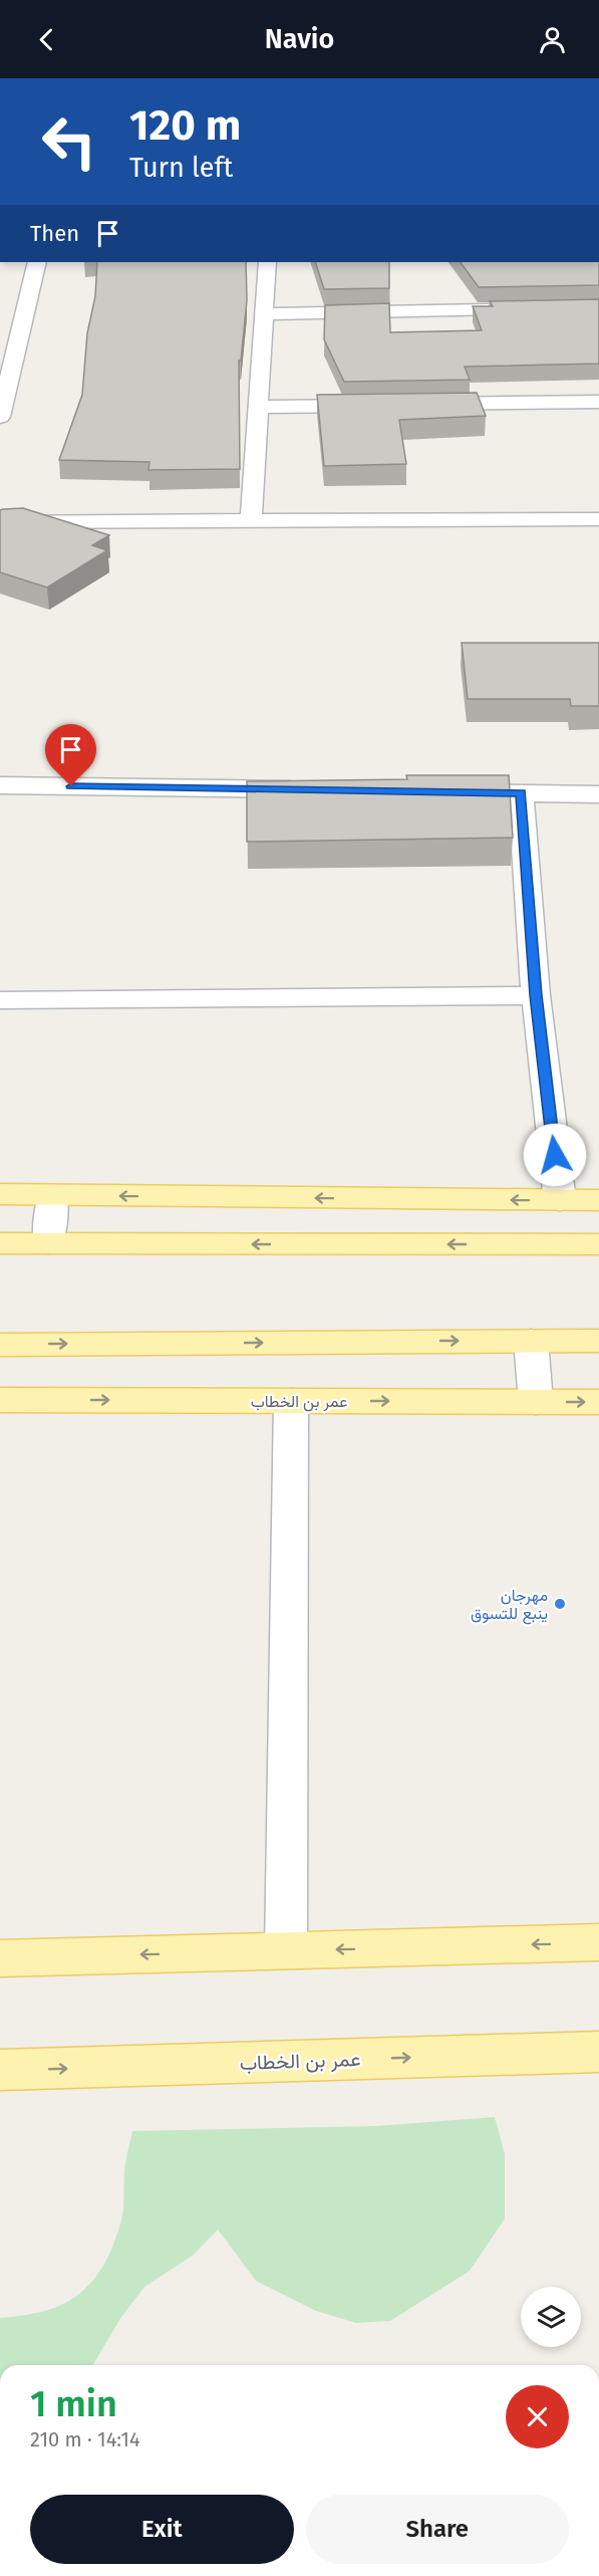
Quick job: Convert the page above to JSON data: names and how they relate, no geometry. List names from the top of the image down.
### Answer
{
  "streets": {
    "main road": ["عمر بن الخطاب"]
  },
  "places": ["مهرجان ينبع للتسوق"],
  "page": {
    "header": "Navio",
    "turn": ["120 m", "Turn left"],
    "then": "Then",
    "heading": ["1 min", "210 m · 14:14"],
    "buttons": ["Exit", "Share"]
  }
}
